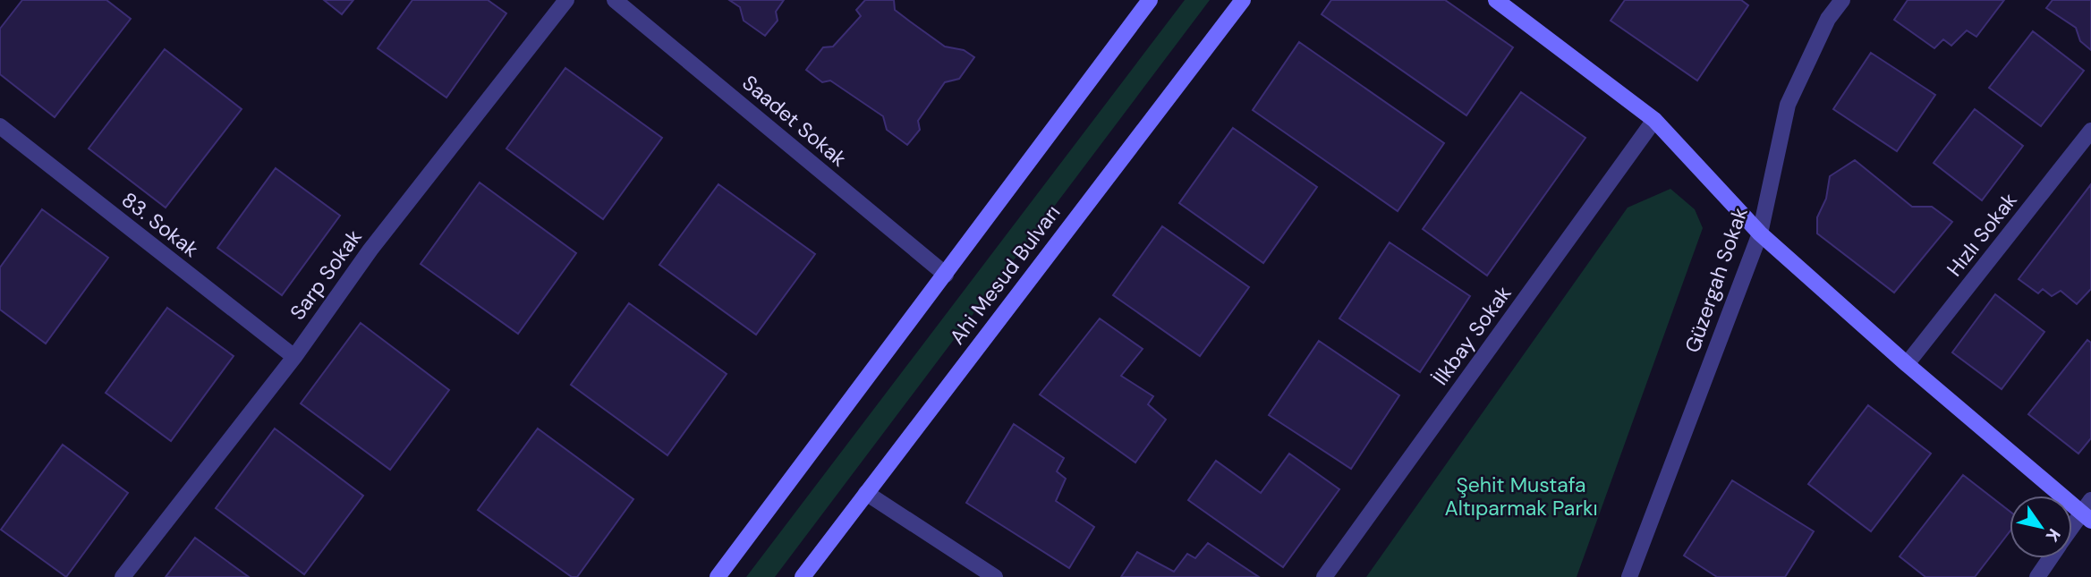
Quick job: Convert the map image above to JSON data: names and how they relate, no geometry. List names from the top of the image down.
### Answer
{
  "streets": {
    "main road": ["Ahi Mesud Bulvarı"],
    "street": [
      "Saadet Sokak",
      "83. Sokak",
      "Hızlı Sokak",
      "Sarp Sokak",
      "Güzergah Sokak",
      "İlkbay Sokak"
    ]
  },
  "crossings": [
    ["83. Sokak", "Sarp Sokak"]
  ],
  "parks": ["Şehit Mustafa Altıparmak Parkı"],
  "north": "bottom right"
}
